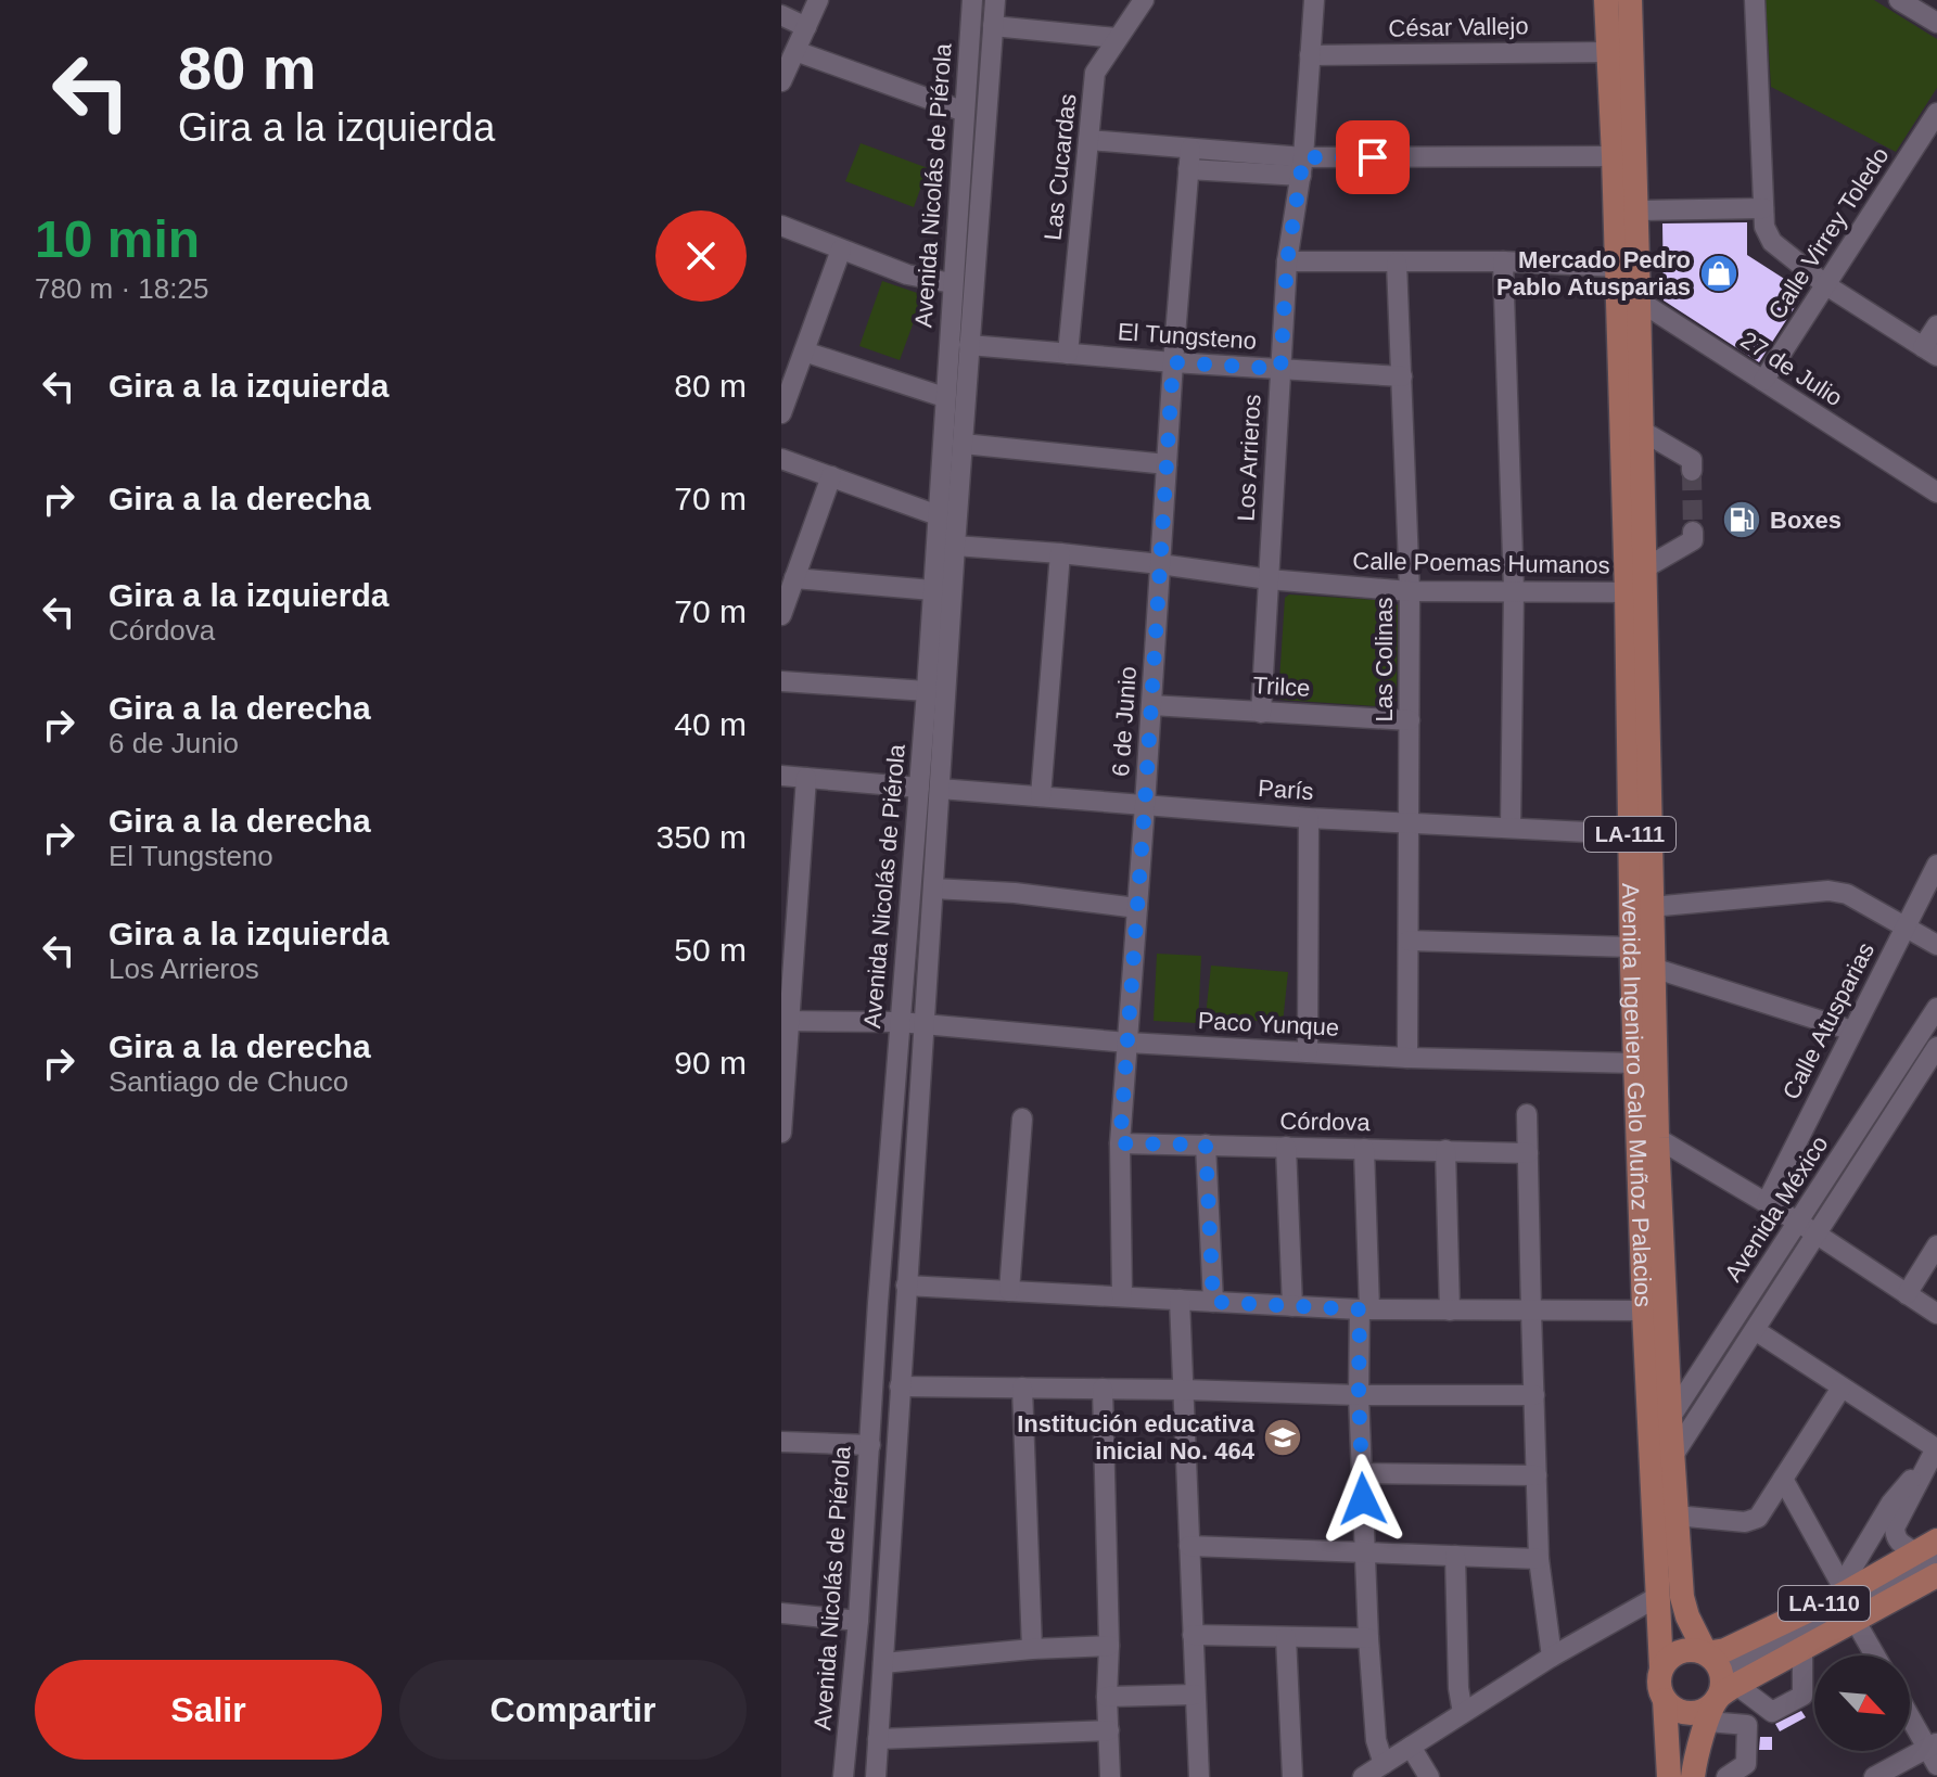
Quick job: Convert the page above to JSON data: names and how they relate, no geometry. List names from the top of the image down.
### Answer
{
  "streets": {
    "main road": ["LA-111", "Avenida Ingeniero Galo Muñoz Palacios", "LA-110"],
    "street": [
      "César Vallejo",
      "Las Cucardas",
      "Avenida Nicolás de Piérola",
      "Calle Virrey Toledo",
      "El Tungsteno",
      "27 de Julio",
      "Los Arrieros",
      "Calle Poemas Humanos",
      "Las Colinas",
      "Trilce",
      "6 de Junio",
      "París",
      "Calle Atusparias",
      "Paco Yunque",
      "Córdova",
      "Avenida México"
    ]
  },
  "crossings": [
    ["César Vallejo", "Los Arrieros"],
    ["César Vallejo", "Avenida Ingeniero Galo Muñoz Palacios"],
    ["Las Cucardas", "El Tungsteno"],
    ["Avenida Nicolás de Piérola", "El Tungsteno"],
    ["Avenida Nicolás de Piérola", "Calle Poemas Humanos"],
    ["Avenida Nicolás de Piérola", "París"],
    ["Avenida Nicolás de Piérola", "Paco Yunque"],
    ["Calle Virrey Toledo", "27 de Julio"],
    ["El Tungsteno", "Los Arrieros"],
    ["El Tungsteno", "Las Colinas"],
    ["El Tungsteno", "6 de Junio"],
    ["27 de Julio", "Avenida Ingeniero Galo Muñoz Palacios"],
    ["Los Arrieros", "Calle Poemas Humanos"],
    ["Los Arrieros", "Trilce"],
    ["Calle Poemas Humanos", "Las Colinas"],
    ["Calle Poemas Humanos", "6 de Junio"],
    ["Calle Poemas Humanos", "Avenida Ingeniero Galo Muñoz Palacios"],
    ["Las Colinas", "Trilce"],
    ["Las Colinas", "París"],
    ["Las Colinas", "Paco Yunque"],
    ["Trilce", "6 de Junio"],
    ["6 de Junio", "París"],
    ["6 de Junio", "Paco Yunque"],
    ["6 de Junio", "Córdova"],
    ["París", "Avenida Ingeniero Galo Muñoz Palacios"],
    ["Paco Yunque", "Avenida Ingeniero Galo Muñoz Palacios"],
    ["Avenida Ingeniero Galo Muñoz Palacios", "Avenida México"],
    ["Avenida Ingeniero Galo Muñoz Palacios", "LA-110"]
  ],
  "places": {
    "shop": ["Mercado Pedro Pablo Atusparias"],
    "fuel station": ["Boxes"],
    "school or university": ["Institución educativa inicial No. 464"]
  },
  "north": "bottom right",
  "page": {
    "turn": ["80 m", "Gira a la izquierda"],
    "heading": ["10 min", "780 m · 18:25"],
    "list": [
      {
        "name": "Gira a la izquierda",
        "value": "80 m"
      },
      {
        "name": "Gira a la derecha",
        "value": "70 m"
      },
      {
        "name": "Gira a la izquierda",
        "note": "Córdova",
        "value": "70 m"
      },
      {
        "name": "Gira a la derecha",
        "note": "6 de Junio",
        "value": "40 m"
      },
      {
        "name": "Gira a la derecha",
        "note": "El Tungsteno",
        "value": "350 m"
      },
      {
        "name": "Gira a la izquierda",
        "note": "Los Arrieros",
        "value": "50 m"
      },
      {
        "name": "Gira a la derecha",
        "note": "Santiago de Chuco",
        "value": "90 m"
      }
    ],
    "buttons": ["Salir", "Compartir"]
  }
}
